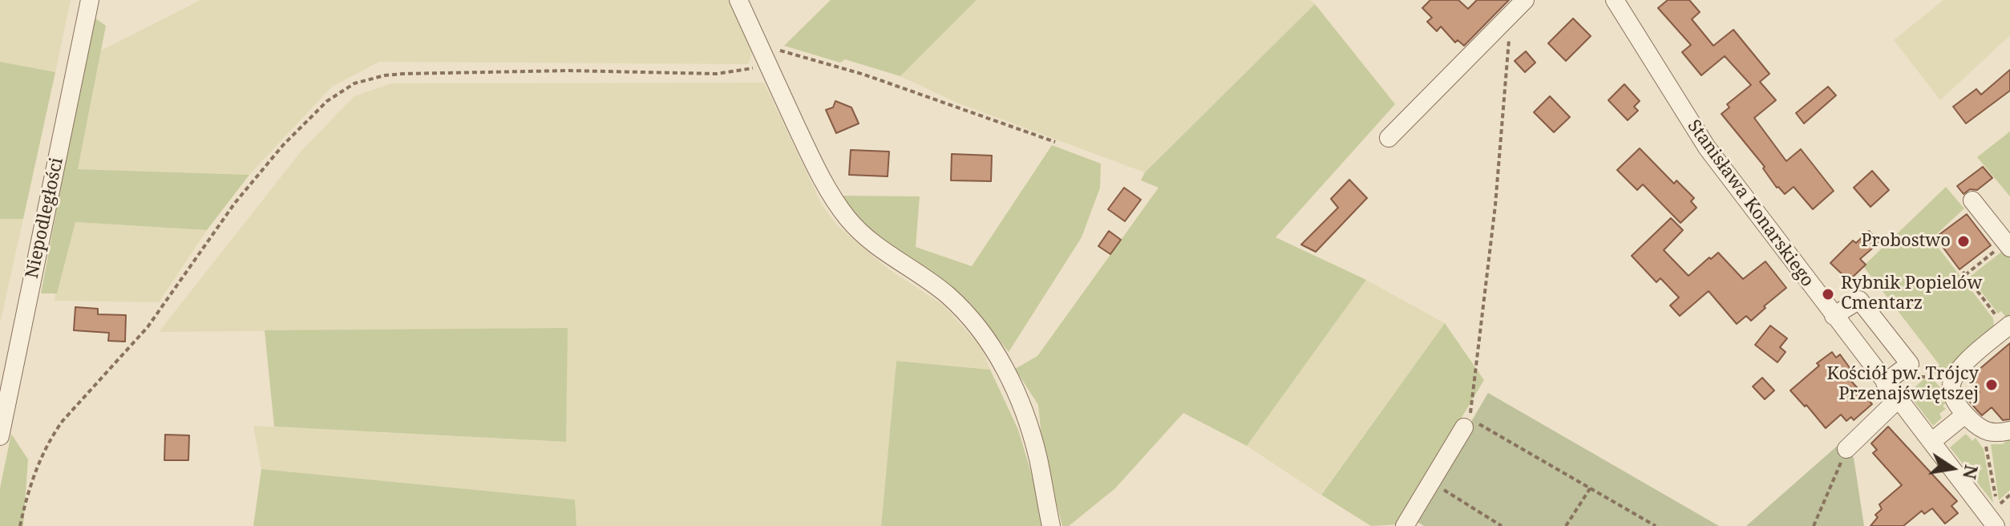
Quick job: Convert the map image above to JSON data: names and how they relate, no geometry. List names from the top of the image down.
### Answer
{
  "streets": {
    "street": ["Stanisława Konarskiego", "Niepodległości"]
  },
  "places": ["Probostwo", "Rybnik Popielów Cmentarz", "Kościół pw. Trójcy Przenajświętszej"],
  "north": "right"
}
